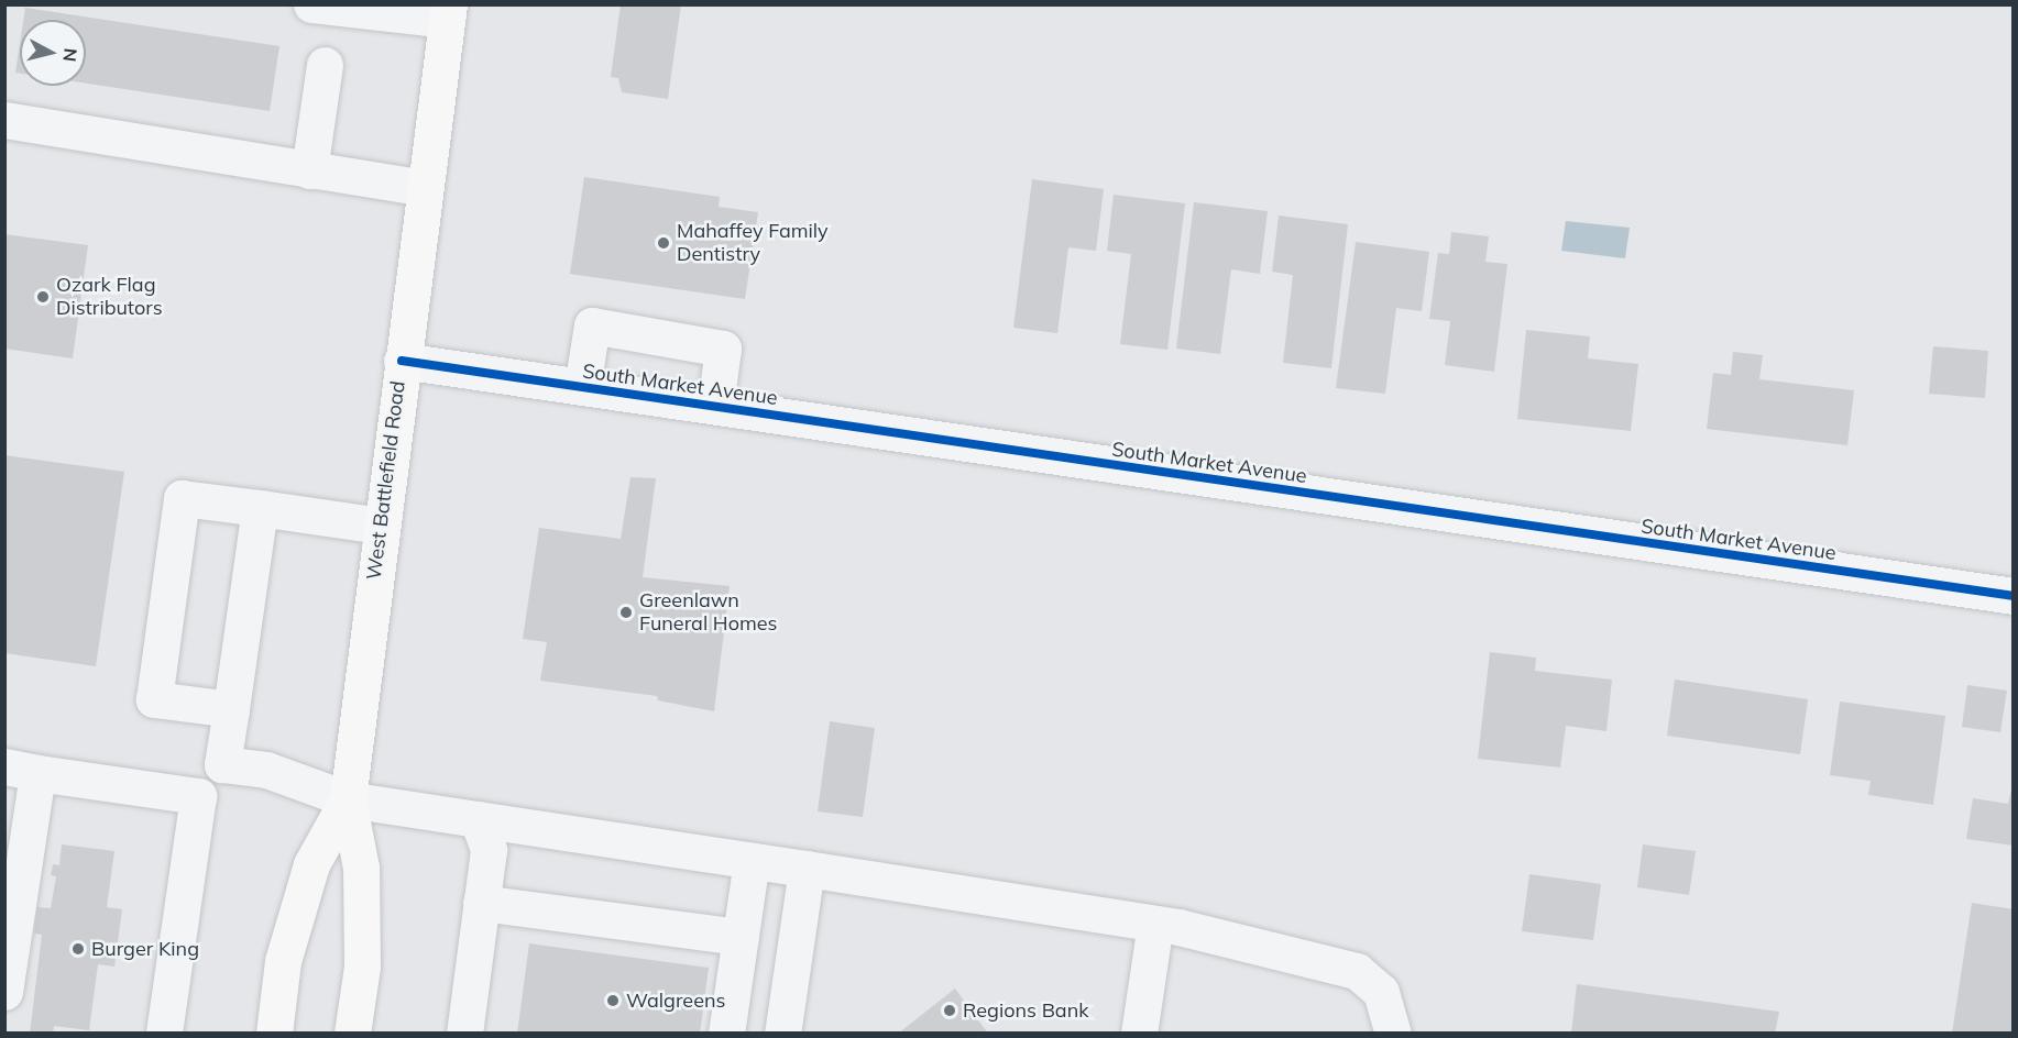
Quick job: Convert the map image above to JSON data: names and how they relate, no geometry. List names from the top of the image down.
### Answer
{
  "streets": {
    "main road": ["West Battlefield Road"],
    "street": ["South Market Avenue"]
  },
  "crossings": [
    ["South Market Avenue", "West Battlefield Road"]
  ],
  "places": [
    "Mahaffey Family Dentistry",
    "Ozark Flag Distributors",
    "Greenlawn Funeral Homes",
    "Burger King",
    "Walgreens",
    "Regions Bank"
  ],
  "north": "right"
}
